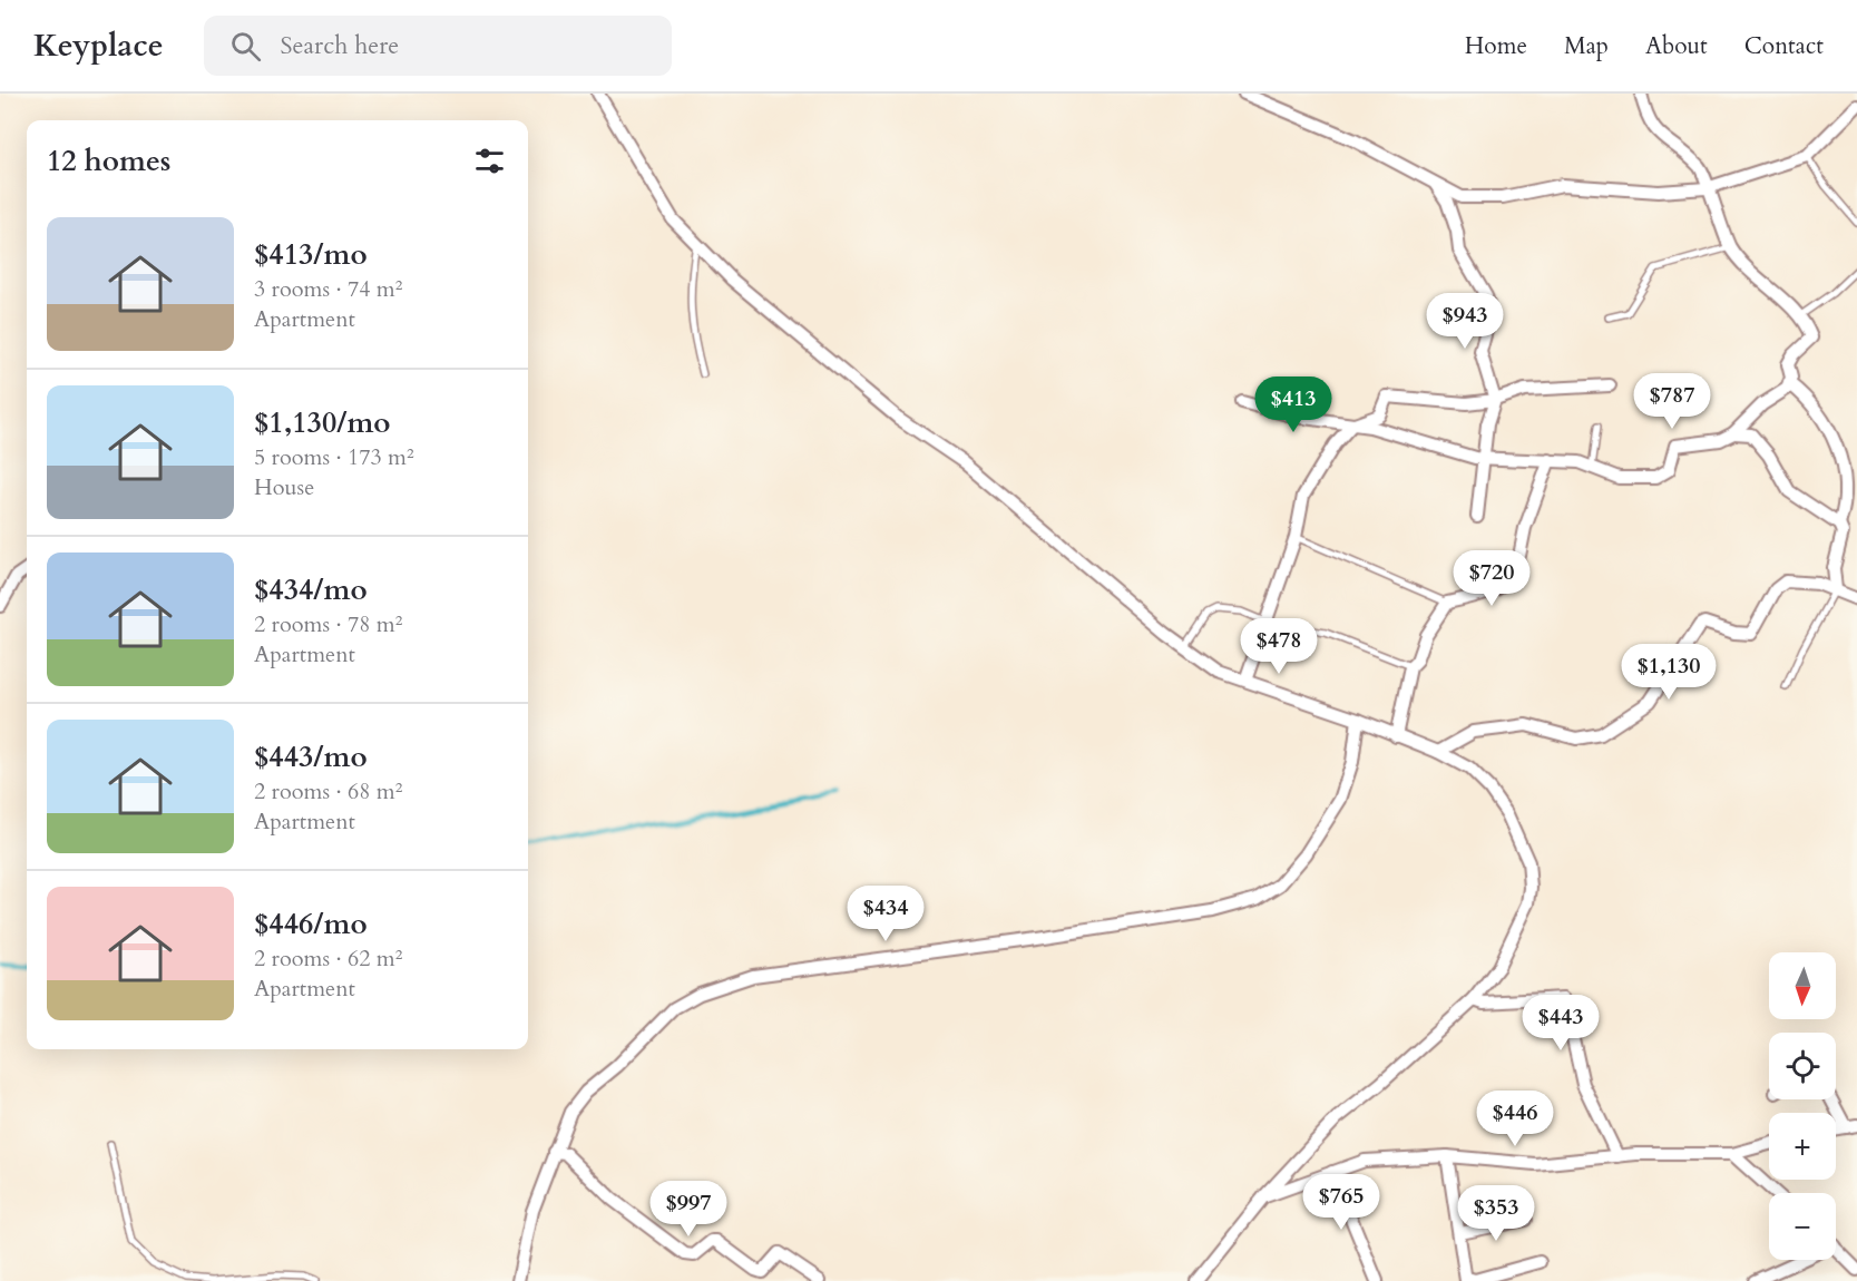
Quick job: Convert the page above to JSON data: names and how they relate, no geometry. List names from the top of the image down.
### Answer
{
  "north": "bottom",
  "page": {
    "header": "Keyplace",
    "search": "Search here",
    "nav": [
      "Home",
      "Map",
      "About",
      "Contact"
    ],
    "heading": "12 homes",
    "list": [
      {
        "name": "$413/mo",
        "note": "3 rooms · 74 m² · Apartment"
      },
      {
        "name": "$1,130/mo",
        "note": "5 rooms · 173 m² · House"
      },
      {
        "name": "$434/mo",
        "note": "2 rooms · 78 m² · Apartment"
      },
      {
        "name": "$443/mo",
        "note": "2 rooms · 68 m² · Apartment"
      },
      {
        "name": "$446/mo",
        "note": "2 rooms · 62 m² · Apartment"
      }
    ],
    "price": [
      "$943",
      "$787",
      "$413",
      "$720",
      "$478",
      "$1,130",
      "$434",
      "$443",
      "$446",
      "$765",
      "$997",
      "$353"
    ],
    "map_buttons": ["+", "−"]
  }
}
